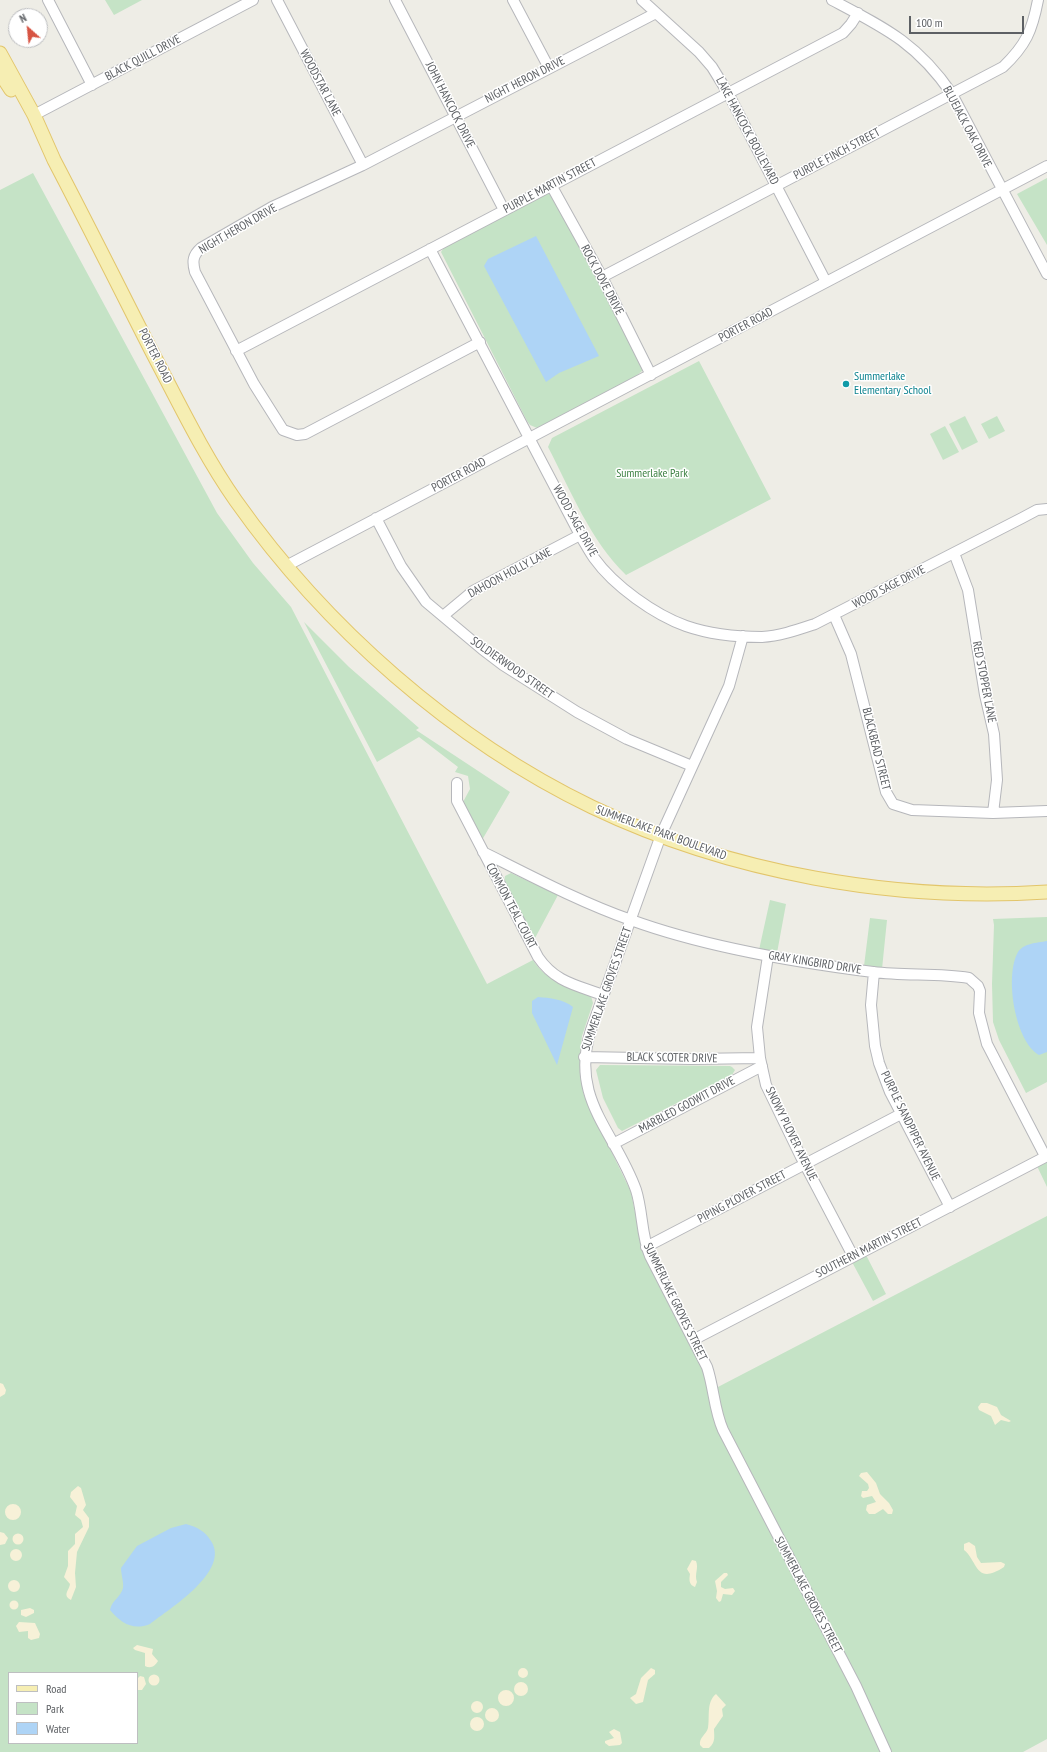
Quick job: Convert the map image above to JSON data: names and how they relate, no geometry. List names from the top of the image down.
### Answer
{
  "streets": {
    "main road": ["PORTER ROAD", "SUMMERLAKE PARK BOULEVARD"],
    "street": [
      "BLACK QUILL DRIVE",
      "NIGHT HERON DRIVE",
      "WOODSTAR LANE",
      "JOHN HANCOCK DRIVE",
      "BLUEJACK OAK DRIVE",
      "LAKE HANCOCK BOULEVARD",
      "PURPLE FINCH STREET",
      "PURPLE MARTIN STREET",
      "ROCK DOVE DRIVE",
      "WOOD SAGE DRIVE",
      "DAHOON HOLLY LANE",
      "SOLDIERWOOD STREET",
      "RED STOPPER LANE",
      "BLACKBEAD STREET",
      "COMMON TEAL COURT",
      "GRAY KINGBIRD DRIVE",
      "SUMMERLAKE GROVES STREET",
      "BLACK SCOTER DRIVE",
      "MARBLED GODWIT DRIVE",
      "PURPLE SANDPIPER AVENUE",
      "SNOWY PLOVER AVENUE",
      "PIPING PLOVER STREET",
      "SOUTHERN MARTIN STREET"
    ]
  },
  "crossings": [
    ["BLACK QUILL DRIVE", "PORTER ROAD"],
    ["NIGHT HERON DRIVE", "WOODSTAR LANE"],
    ["NIGHT HERON DRIVE", "JOHN HANCOCK DRIVE"],
    ["NIGHT HERON DRIVE", "LAKE HANCOCK BOULEVARD"],
    ["NIGHT HERON DRIVE", "PURPLE MARTIN STREET"],
    ["NIGHT HERON DRIVE", "WOOD SAGE DRIVE"],
    ["JOHN HANCOCK DRIVE", "PURPLE MARTIN STREET"],
    ["BLUEJACK OAK DRIVE", "PURPLE FINCH STREET"],
    ["BLUEJACK OAK DRIVE", "PURPLE MARTIN STREET"],
    ["BLUEJACK OAK DRIVE", "PORTER ROAD"],
    ["LAKE HANCOCK BOULEVARD", "PURPLE FINCH STREET"],
    ["LAKE HANCOCK BOULEVARD", "PURPLE MARTIN STREET"],
    ["LAKE HANCOCK BOULEVARD", "PORTER ROAD"],
    ["PURPLE FINCH STREET", "ROCK DOVE DRIVE"],
    ["PURPLE MARTIN STREET", "ROCK DOVE DRIVE"],
    ["PURPLE MARTIN STREET", "WOOD SAGE DRIVE"],
    ["ROCK DOVE DRIVE", "PORTER ROAD"],
    ["PORTER ROAD", "WOOD SAGE DRIVE"],
    ["PORTER ROAD", "SOLDIERWOOD STREET"],
    ["PORTER ROAD", "SUMMERLAKE PARK BOULEVARD"],
    ["WOOD SAGE DRIVE", "DAHOON HOLLY LANE"],
    ["WOOD SAGE DRIVE", "RED STOPPER LANE"],
    ["WOOD SAGE DRIVE", "BLACKBEAD STREET"],
    ["WOOD SAGE DRIVE", "SUMMERLAKE GROVES STREET"],
    ["DAHOON HOLLY LANE", "SOLDIERWOOD STREET"],
    ["SOLDIERWOOD STREET", "SUMMERLAKE GROVES STREET"],
    ["RED STOPPER LANE", "BLACKBEAD STREET"],
    ["SUMMERLAKE PARK BOULEVARD", "SUMMERLAKE GROVES STREET"],
    ["COMMON TEAL COURT", "GRAY KINGBIRD DRIVE"],
    ["COMMON TEAL COURT", "SUMMERLAKE GROVES STREET"],
    ["GRAY KINGBIRD DRIVE", "SUMMERLAKE GROVES STREET"],
    ["GRAY KINGBIRD DRIVE", "PURPLE SANDPIPER AVENUE"],
    ["GRAY KINGBIRD DRIVE", "SNOWY PLOVER AVENUE"],
    ["GRAY KINGBIRD DRIVE", "SOUTHERN MARTIN STREET"],
    ["SUMMERLAKE GROVES STREET", "BLACK SCOTER DRIVE"],
    ["SUMMERLAKE GROVES STREET", "MARBLED GODWIT DRIVE"],
    ["SUMMERLAKE GROVES STREET", "PIPING PLOVER STREET"],
    ["SUMMERLAKE GROVES STREET", "SOUTHERN MARTIN STREET"],
    ["BLACK SCOTER DRIVE", "MARBLED GODWIT DRIVE"],
    ["BLACK SCOTER DRIVE", "SNOWY PLOVER AVENUE"],
    ["MARBLED GODWIT DRIVE", "SNOWY PLOVER AVENUE"],
    ["PURPLE SANDPIPER AVENUE", "PIPING PLOVER STREET"],
    ["PURPLE SANDPIPER AVENUE", "SOUTHERN MARTIN STREET"],
    ["SNOWY PLOVER AVENUE", "PIPING PLOVER STREET"],
    ["SNOWY PLOVER AVENUE", "SOUTHERN MARTIN STREET"]
  ],
  "parks": ["Summerlake Park"],
  "places": ["Summerlake Elementary School"],
  "legend": ["Road", "Park", "Water"],
  "scale_bar": "100 m",
  "north": "top left"
}
